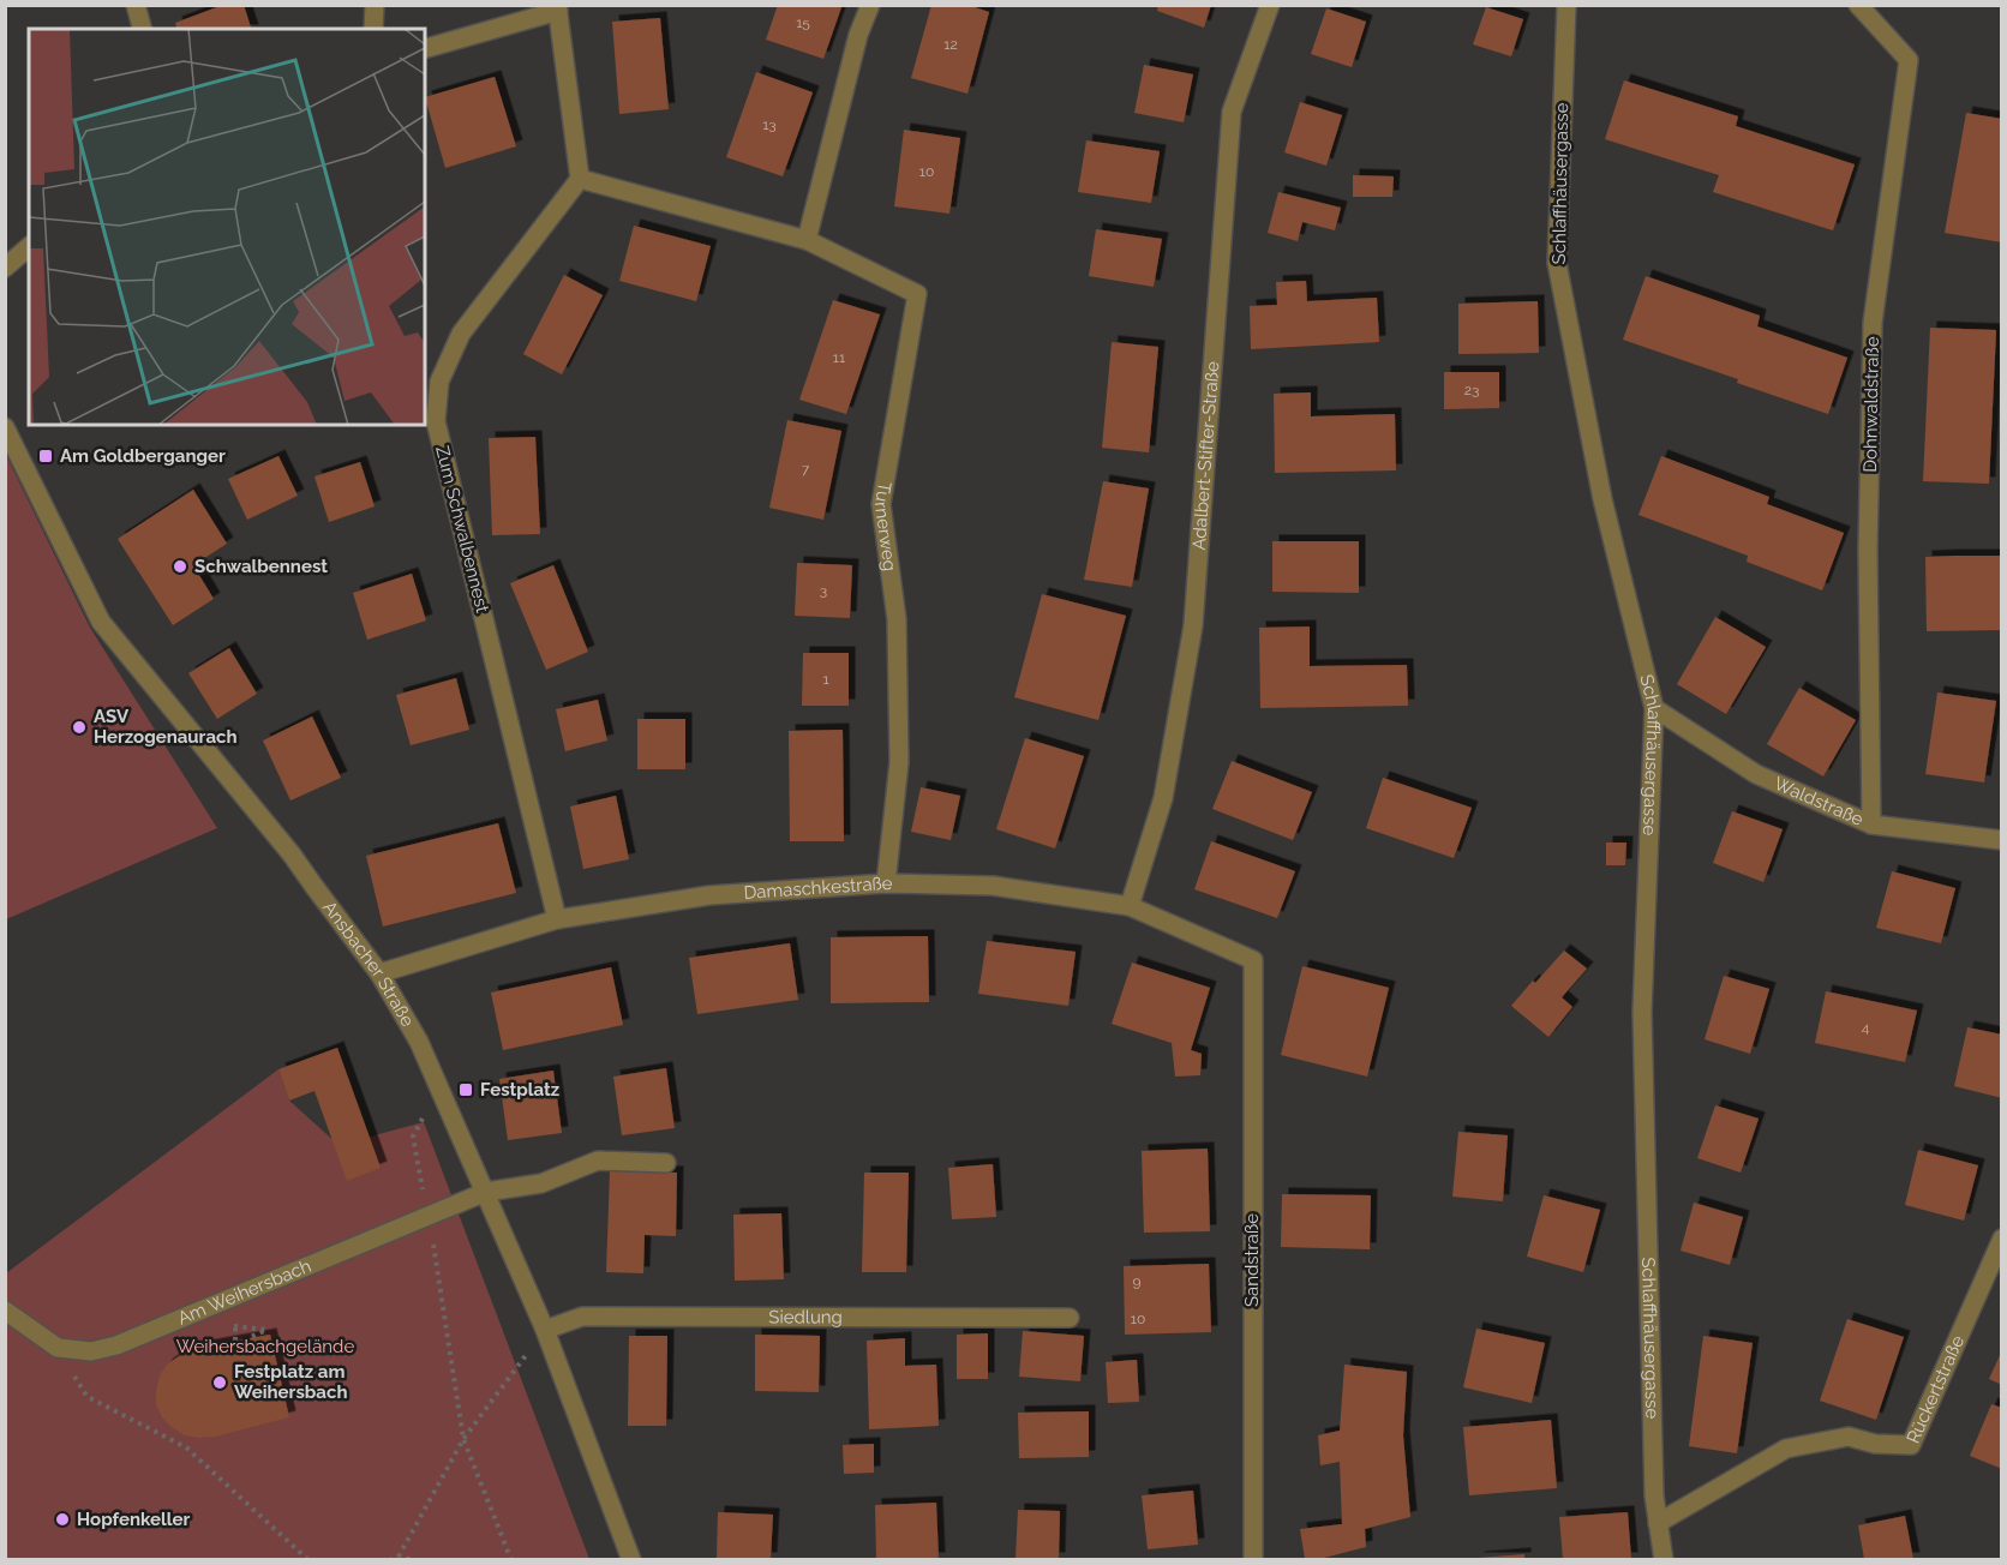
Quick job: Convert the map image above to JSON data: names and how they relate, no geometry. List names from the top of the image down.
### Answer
{
  "streets": {
    "street": [
      "Schlaffhäusergasse",
      "Dohnwaldstraße",
      "Adalbert-Stifter-Straße",
      "Turnerweg",
      "Zum Schwalbennest",
      "Waldstraße",
      "Damaschkestraße",
      "Ansbacher Straße",
      "Sandstraße",
      "Am Weihersbach",
      "Siedlung",
      "Rückertstraße"
    ]
  },
  "crossings": [
    ["Schlaffhäusergasse", "Waldstraße"],
    ["Schlaffhäusergasse", "Rückertstraße"],
    ["Dohnwaldstraße", "Waldstraße"],
    ["Adalbert-Stifter-Straße", "Damaschkestraße"],
    ["Turnerweg", "Zum Schwalbennest"],
    ["Turnerweg", "Damaschkestraße"],
    ["Zum Schwalbennest", "Damaschkestraße"],
    ["Damaschkestraße", "Ansbacher Straße"],
    ["Damaschkestraße", "Sandstraße"],
    ["Ansbacher Straße", "Am Weihersbach"],
    ["Ansbacher Straße", "Siedlung"]
  ],
  "parks": ["Weihersbachgelände"],
  "places": {
    "transit": ["Am Goldberganger", "Festplatz"],
    "other": [
      "Schwalbennest",
      "ASV Herzogenaurach",
      "Festplatz am Weihersbach",
      "Hopfenkeller"
    ]
  },
  "house_numbers": [
    "15",
    "12",
    "13",
    "10",
    "11",
    "23",
    "7",
    "3",
    "1",
    "4",
    "9",
    "10"
  ]
}
